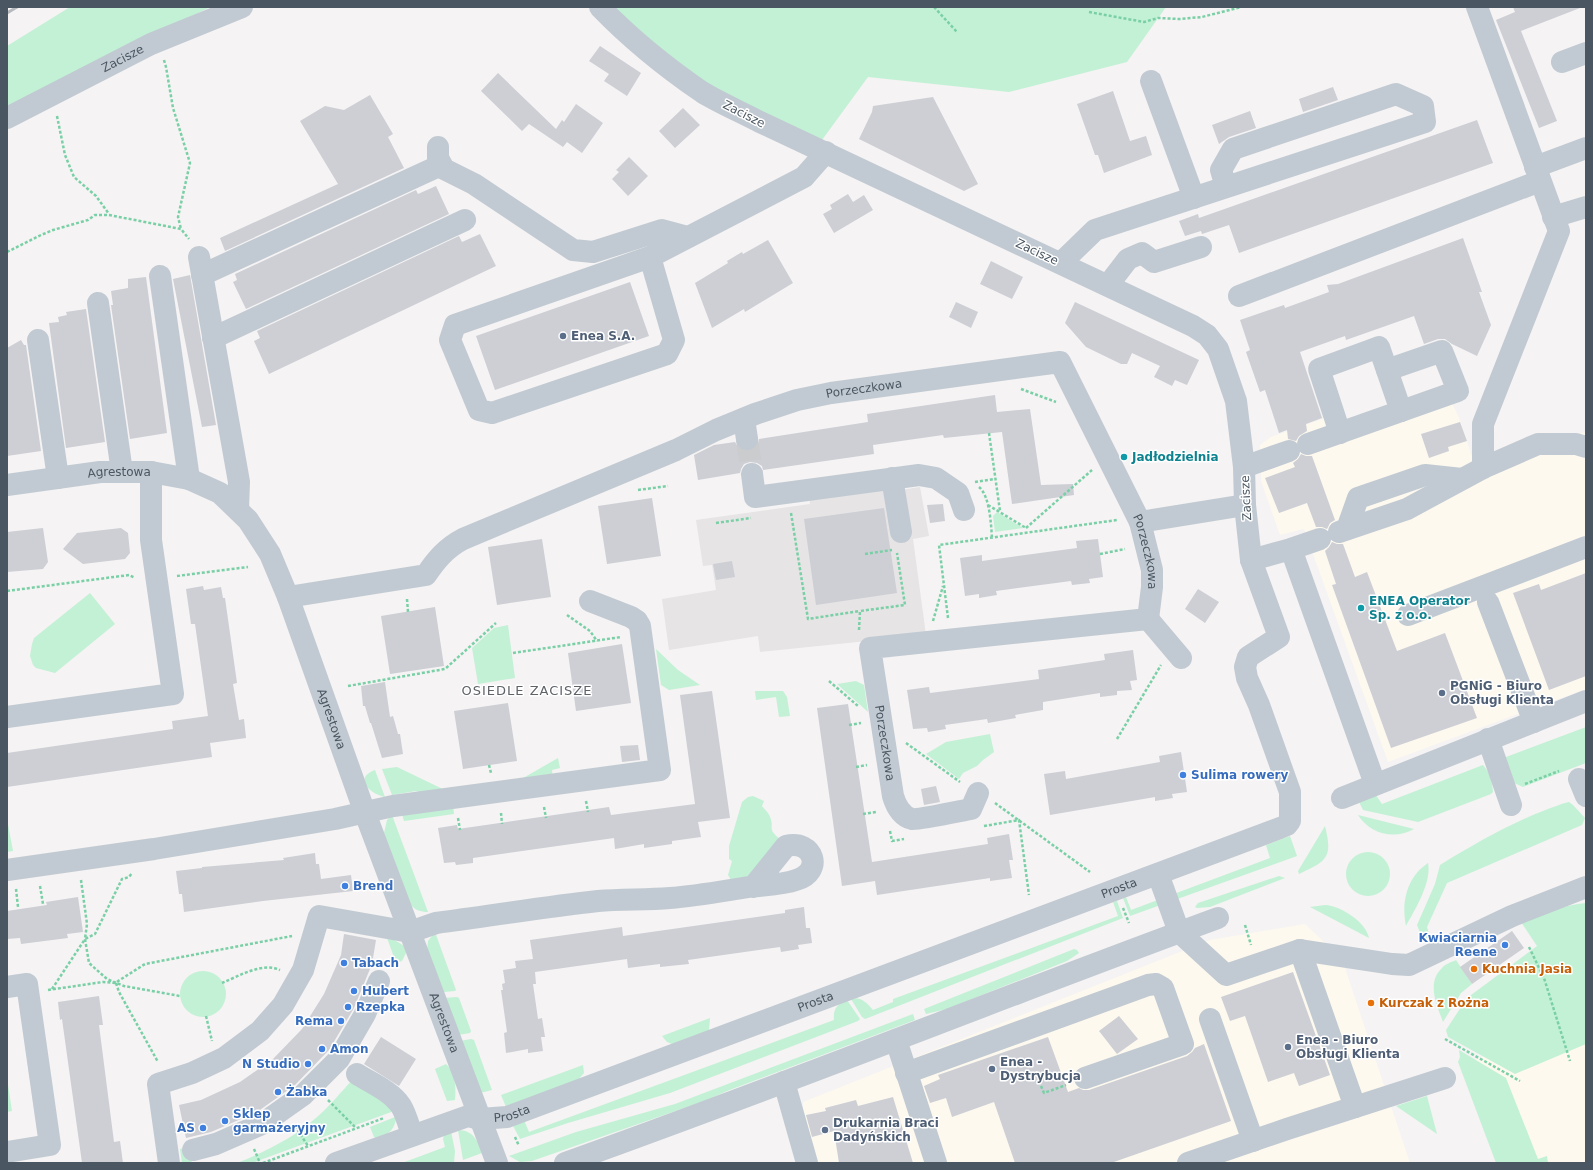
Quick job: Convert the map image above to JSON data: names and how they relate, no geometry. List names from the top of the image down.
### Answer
{
  "streets": {
    "street": [
      "Zacisze",
      "Porzeczkowa",
      "Agrestowa",
      "Prosta"
    ]
  },
  "crossings": [
    ["Zacisze", "Prosta"],
    ["Porzeczkowa", "Agrestowa"],
    ["Agrestowa", "Prosta"]
  ],
  "districts": ["OSIEDLE ZACISZE"],
  "places": [
    "Enea S.A.",
    "Jadłodzielnia",
    "ENEA Operator Sp. z o.o.",
    "PGNiG - Biuro Obsługi Klienta",
    "Sulima rowery",
    "Brend",
    "Kwiaciarnia Reene",
    "Tabach",
    "Kuchnia Jasia",
    "Hubert",
    "Kurczak z Rożna",
    "Rzepka",
    "Rema",
    "Enea - Biuro Obsługi Klienta",
    "Amon",
    "N Studio",
    "Enea - Dystrybucja",
    "Żabka",
    "Sklep garmażeryjny",
    "AS",
    "Drukarnia Braci Dadyńskich"
  ]
}
